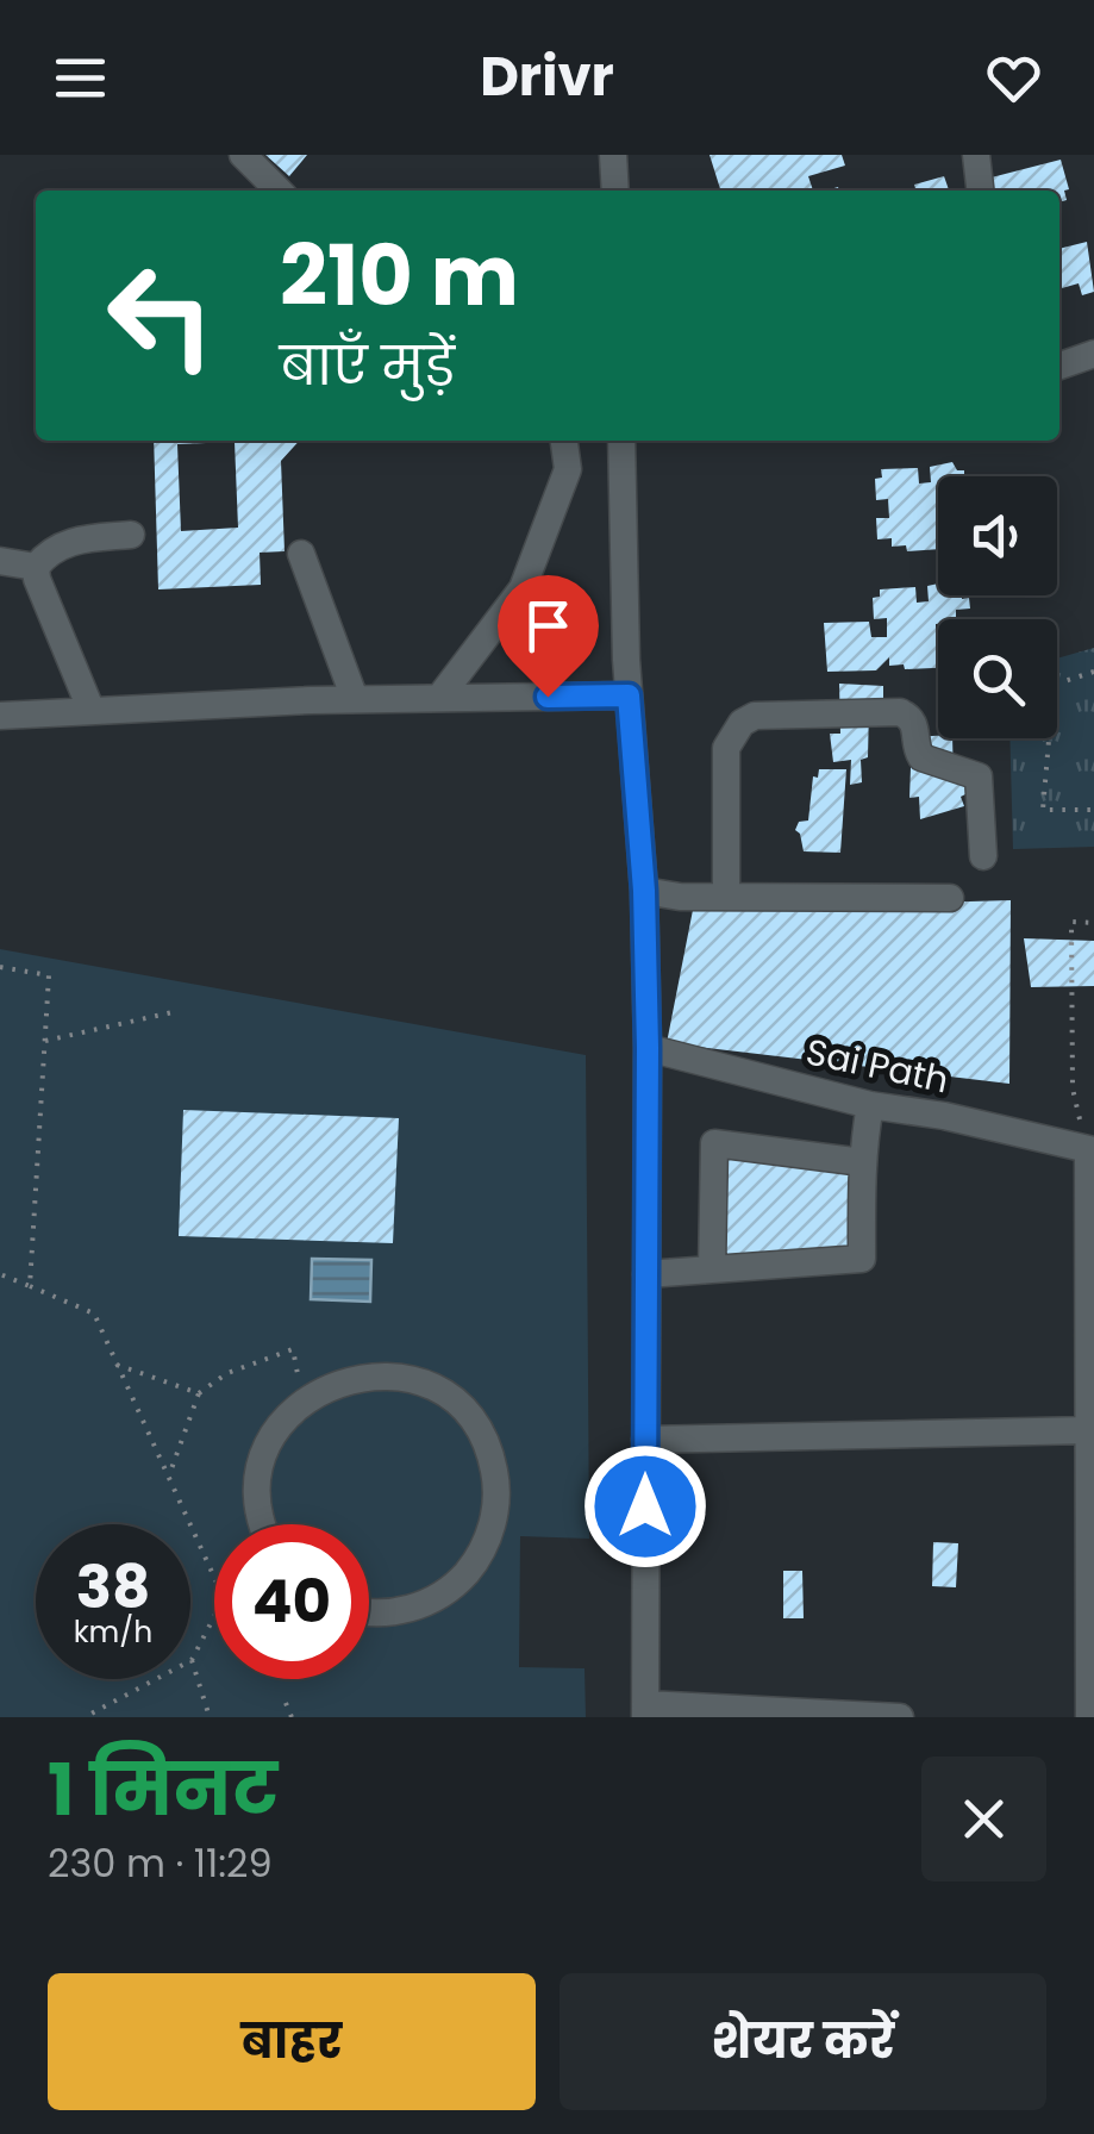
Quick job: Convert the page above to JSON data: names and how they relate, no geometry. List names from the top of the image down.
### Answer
{
  "streets": {
    "street": ["Sai Path"]
  },
  "page": {
    "header": "Drivr",
    "turn": ["210 m", "बाएँ मुड़ें"],
    "speed": "38 km/h",
    "limit": "40",
    "heading": ["1 मिनट", "230 m · 11:29"],
    "buttons": ["बाहर", "शेयर करें"]
  }
}
